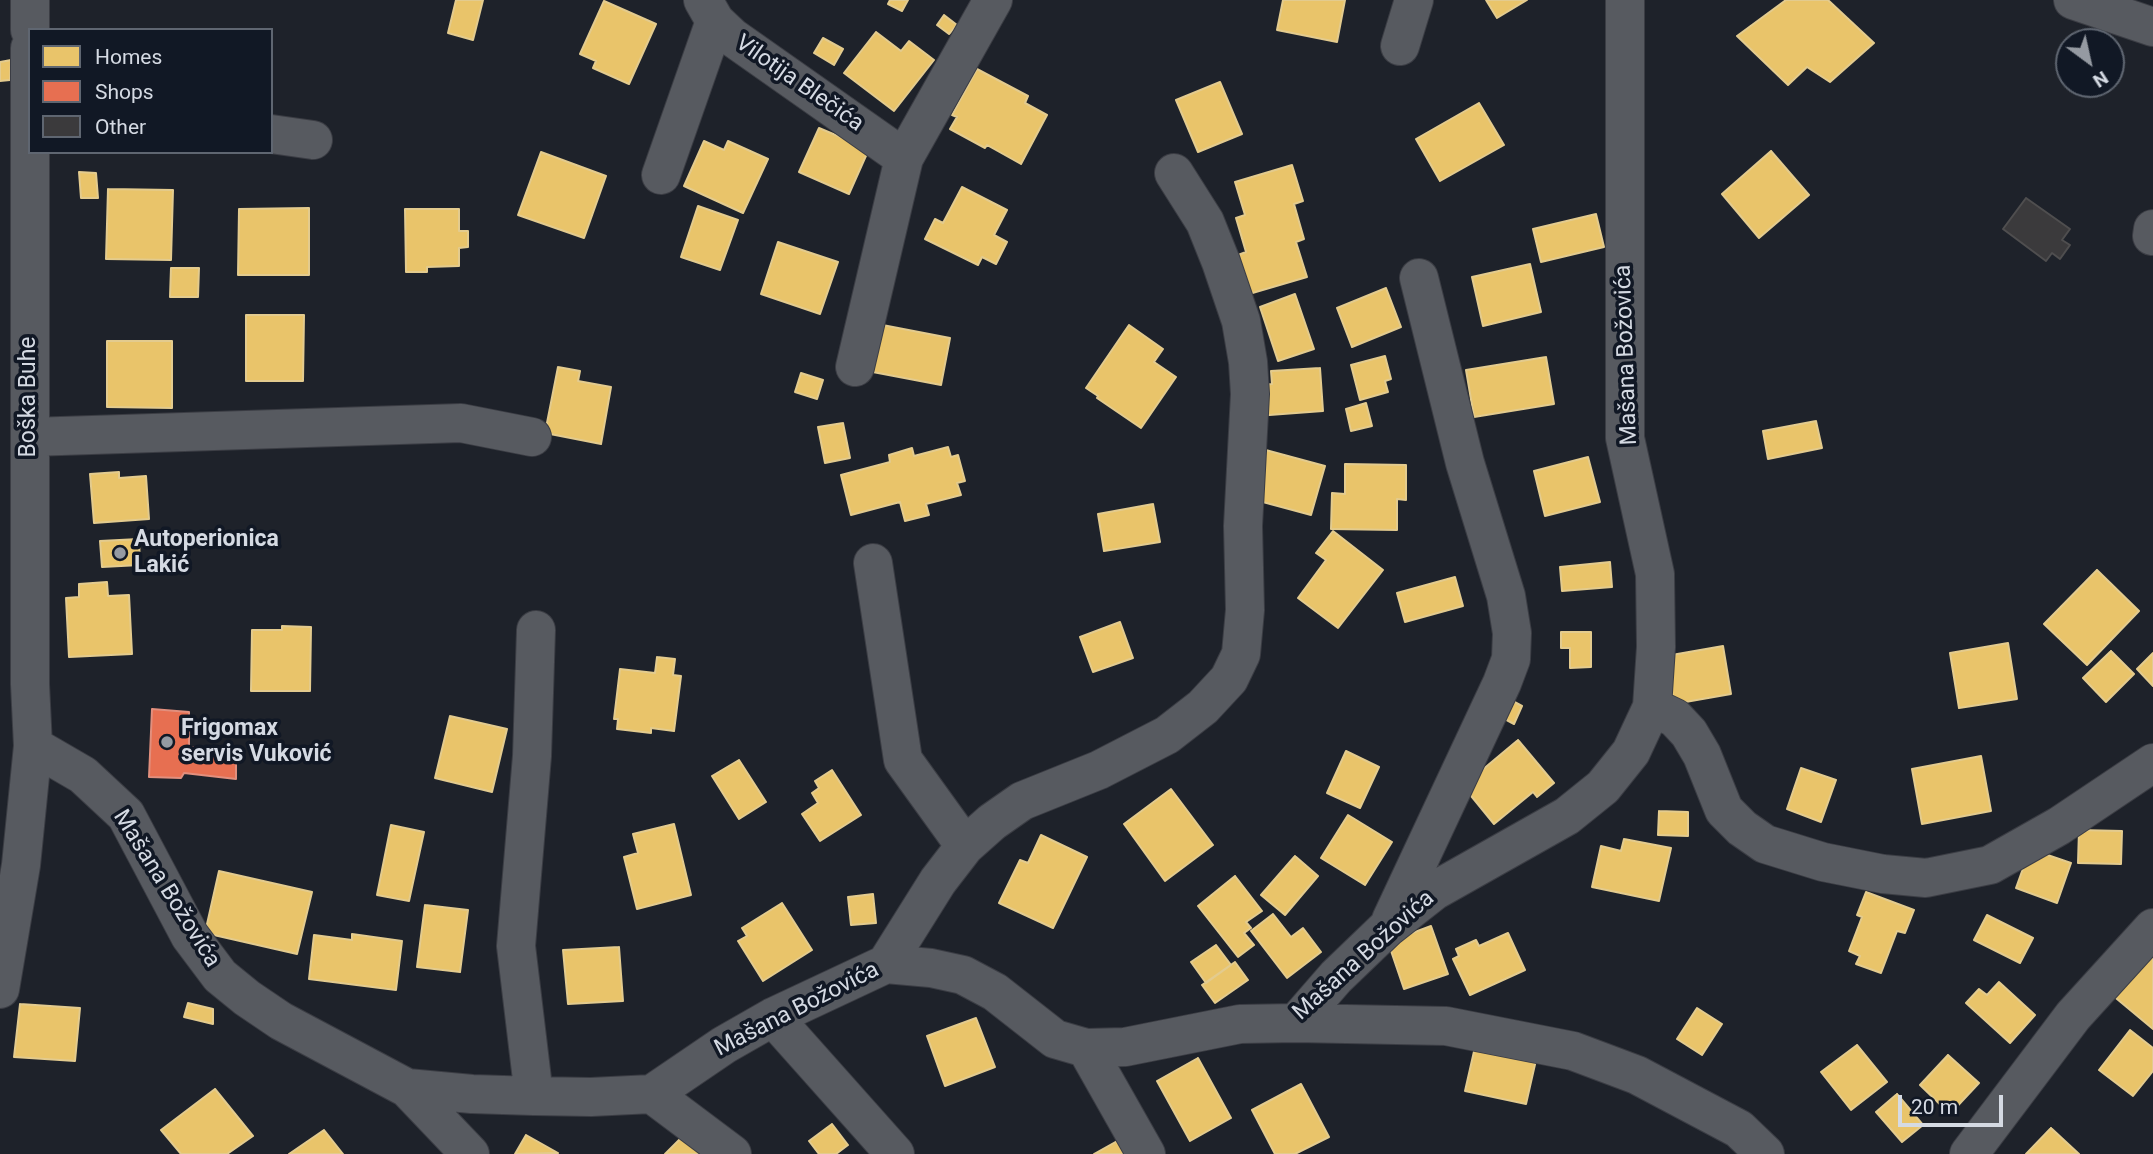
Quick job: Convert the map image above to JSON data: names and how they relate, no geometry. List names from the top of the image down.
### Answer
{
  "streets": {
    "street": ["Vilotija Blečića", "Mašana Božovića", "Boška Buhe"]
  },
  "crossings": [
    ["Mašana Božovića", "Boška Buhe"]
  ],
  "places": ["Autoperionica Lakić", "Frigomax servis Vuković"],
  "legend": ["Homes", "Shops", "Other"],
  "scale_bar": "20 m",
  "north": "bottom right"
}
